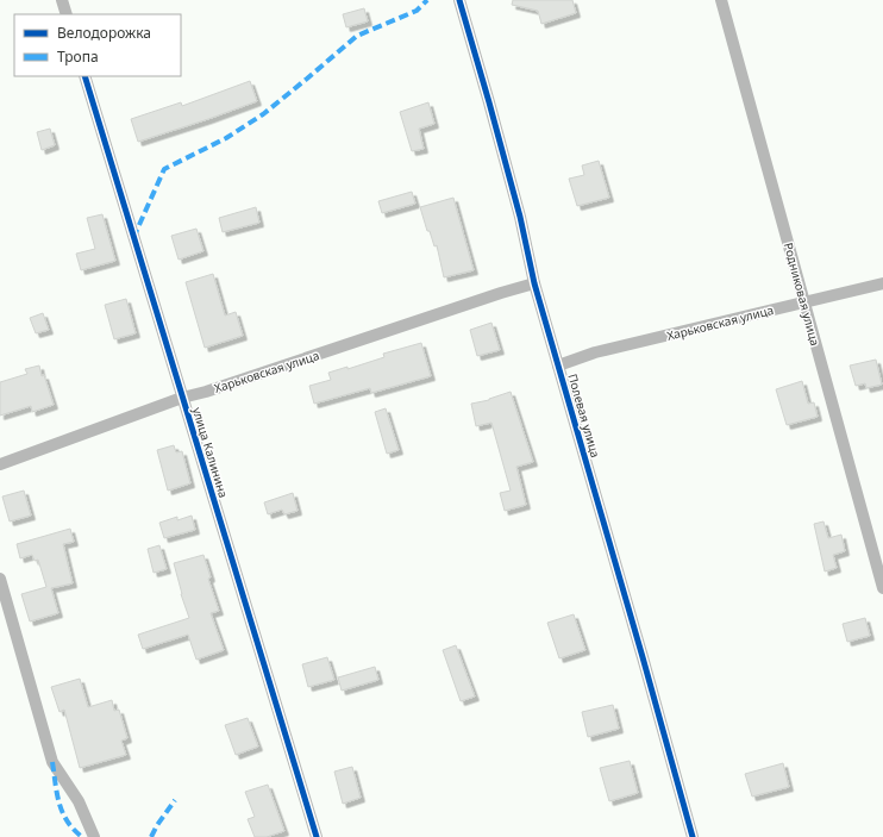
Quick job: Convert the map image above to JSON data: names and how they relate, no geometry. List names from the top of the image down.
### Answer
{
  "streets": {
    "street": [
      "Родниковая улица",
      "Харьковская улица",
      "Полевая улица",
      "улица Калинина"
    ]
  },
  "crossings": [
    ["Родниковая улица", "Харьковская улица"],
    ["Харьковская улица", "Полевая улица"],
    ["Харьковская улица", "улица Калинина"]
  ],
  "legend": ["Велодорожка", "Тропа"]
}
